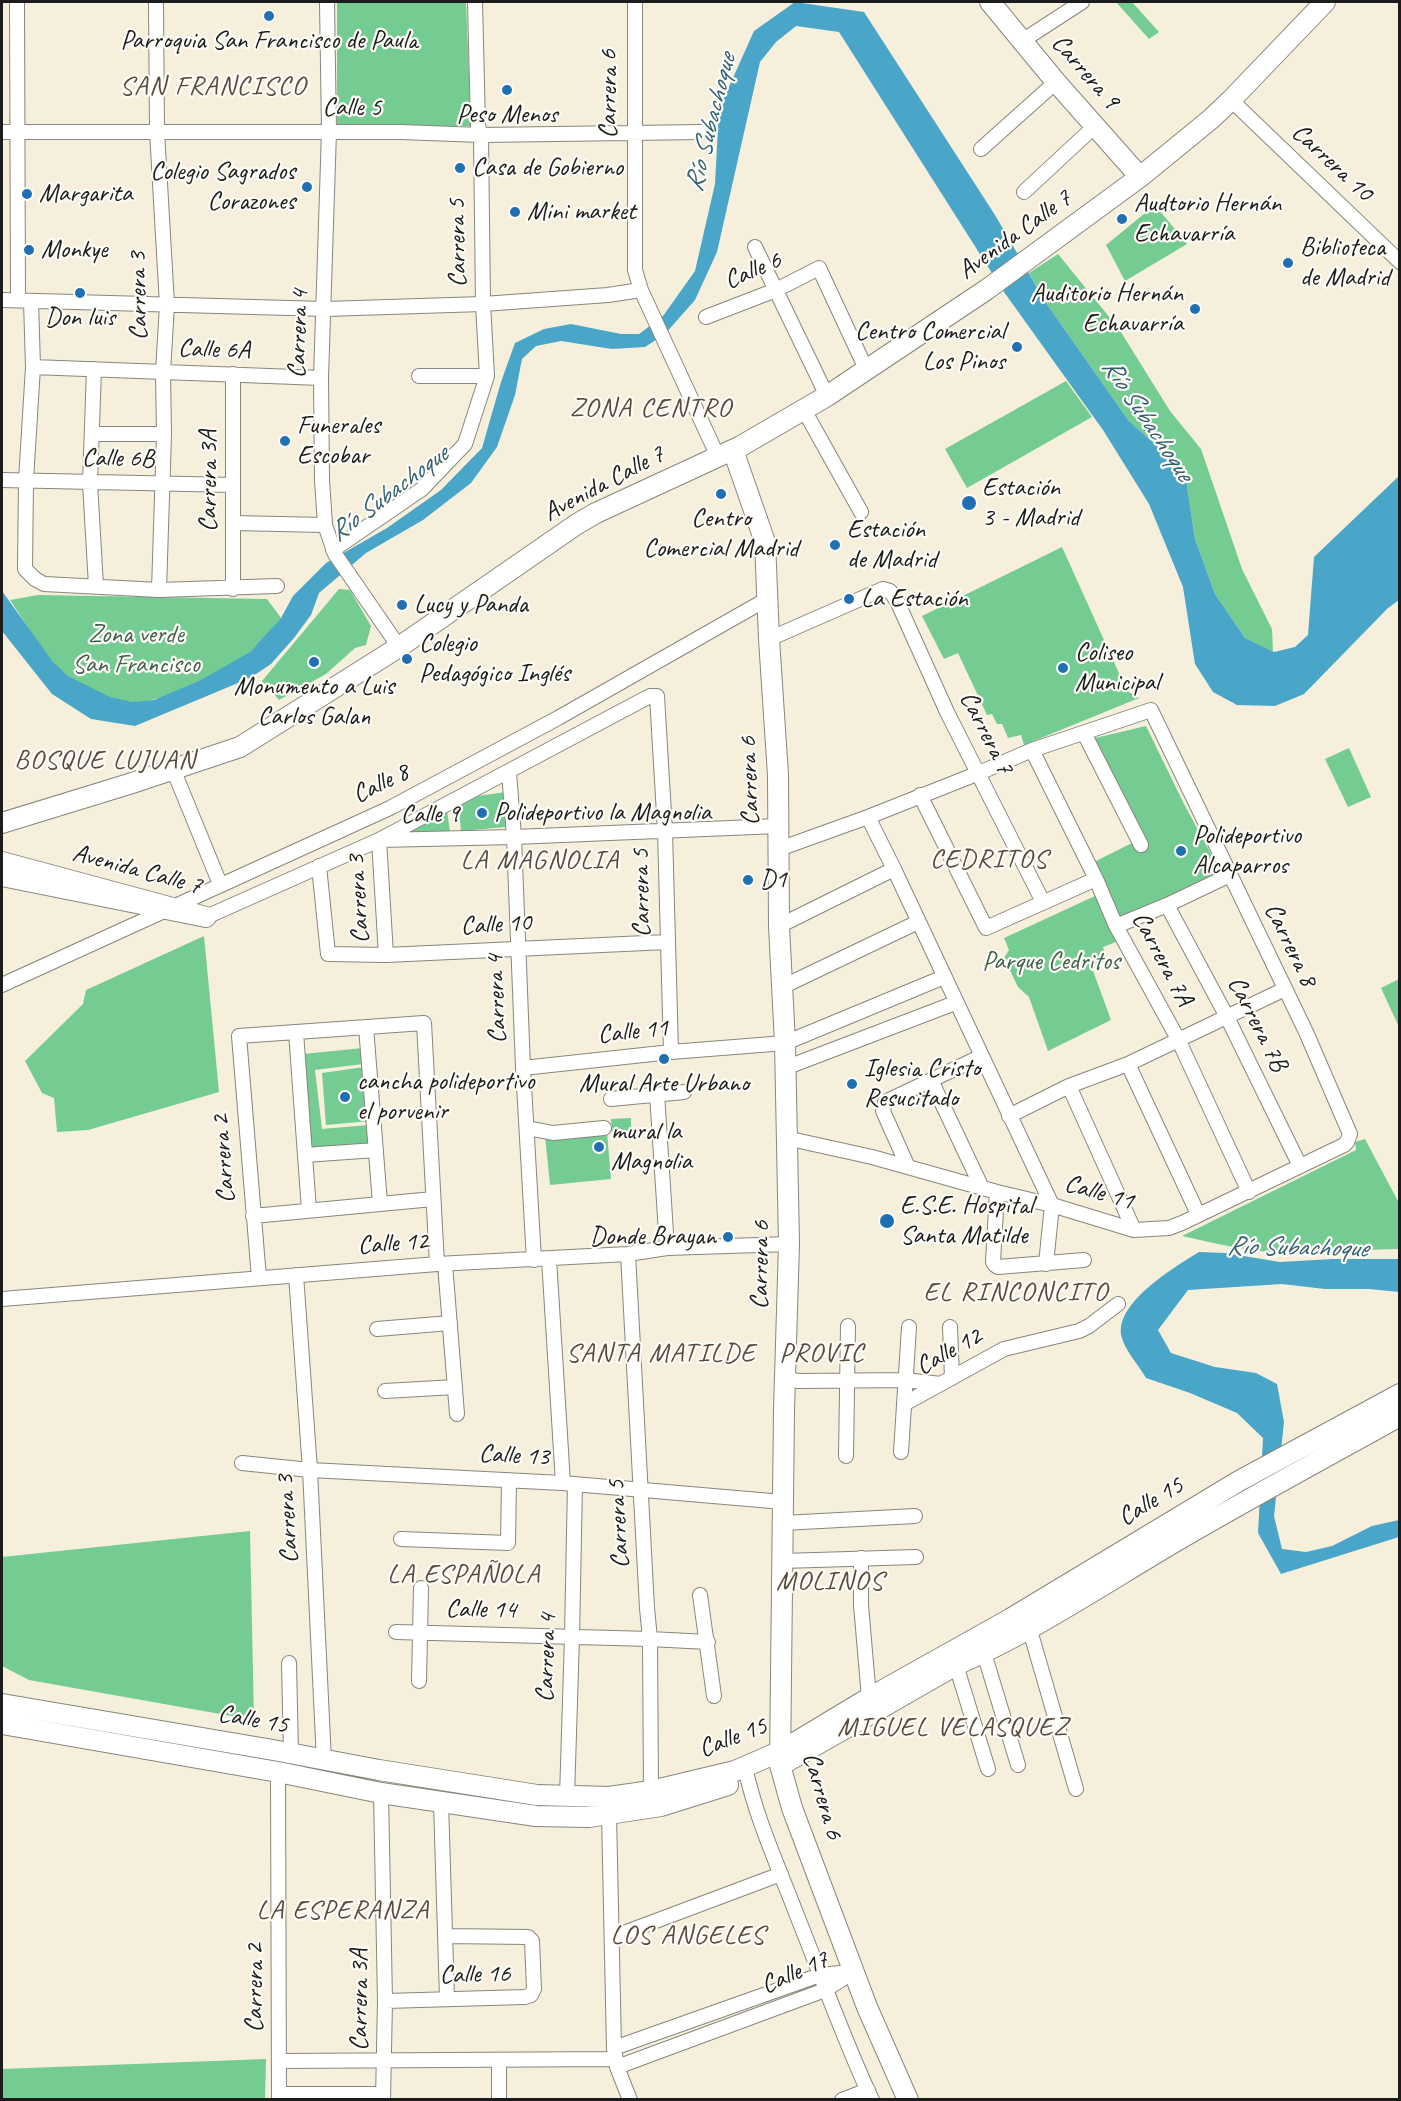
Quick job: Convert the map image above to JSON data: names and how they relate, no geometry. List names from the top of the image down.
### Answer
{
  "streets": {
    "street": [
      "Carrera 9",
      "Carrera 6",
      "Calle 5",
      "Carrera 10",
      "Avenida Calle 7",
      "Carrera 5",
      "Calle 6",
      "Carrera 3",
      "Carrera 4",
      "Calle 6A",
      "Calle 6B",
      "Carrera 3A",
      "Carrera 7",
      "Calle 8",
      "Calle 9",
      "Calle 10",
      "Carrera 8",
      "Carrera 7A",
      "Carrera 7B",
      "Calle 11",
      "Carrera 2",
      "Calle 12",
      "Calle 13",
      "Calle 15",
      "Calle 14",
      "Calle 17",
      "Calle 16"
    ]
  },
  "crossings": [
    ["Carrera 9", "Avenida Calle 7"],
    ["Carrera 6", "Calle 5"],
    ["Carrera 6", "Avenida Calle 7"],
    ["Carrera 6", "Carrera 7"],
    ["Carrera 6", "Calle 8"],
    ["Carrera 6", "Calle 9"],
    ["Carrera 6", "Calle 11"],
    ["Carrera 6", "Calle 12"],
    ["Carrera 6", "Calle 13"],
    ["Carrera 6", "Calle 15"],
    ["Carrera 6", "Calle 17"],
    ["Calle 5", "Carrera 5"],
    ["Calle 5", "Carrera 3"],
    ["Calle 5", "Carrera 4"],
    ["Carrera 10", "Avenida Calle 7"],
    ["Avenida Calle 7", "Calle 6"],
    ["Avenida Calle 7", "Carrera 4"],
    ["Avenida Calle 7", "Calle 9"],
    ["Carrera 5", "Carrera 4"],
    ["Carrera 5", "Calle 9"],
    ["Carrera 5", "Calle 10"],
    ["Carrera 5", "Calle 11"],
    ["Carrera 5", "Calle 12"],
    ["Carrera 5", "Calle 13"],
    ["Carrera 5", "Calle 15"],
    ["Carrera 5", "Calle 14"],
    ["Carrera 3", "Calle 6A"],
    ["Carrera 3", "Calle 6B"],
    ["Carrera 3", "Calle 9"],
    ["Carrera 3", "Calle 10"],
    ["Carrera 3", "Calle 12"],
    ["Carrera 3", "Calle 13"],
    ["Carrera 3", "Calle 15"],
    ["Carrera 4", "Calle 6A"],
    ["Carrera 4", "Calle 9"],
    ["Carrera 4", "Calle 10"],
    ["Carrera 4", "Calle 11"],
    ["Carrera 4", "Calle 12"],
    ["Carrera 4", "Calle 13"],
    ["Carrera 4", "Calle 15"],
    ["Carrera 4", "Calle 14"],
    ["Calle 6A", "Carrera 3A"],
    ["Calle 6B", "Carrera 3A"],
    ["Carrera 3A", "Calle 15"],
    ["Carrera 3A", "Calle 17"],
    ["Carrera 3A", "Calle 16"],
    ["Carrera 8", "Calle 11"],
    ["Carrera 7A", "Calle 11"],
    ["Carrera 7B", "Calle 11"],
    ["Carrera 2", "Calle 12"],
    ["Carrera 2", "Calle 15"],
    ["Carrera 2", "Calle 17"]
  ],
  "districts": [
    "SAN FRANCISCO",
    "ZONA CENTRO",
    "BOSQUE LUJUAN",
    "CEDRITOS",
    "LA MAGNOLIA",
    "EL RINCONCITO",
    "SANTA MATILDE",
    "PROVIC",
    "LA ESPAÑOLA",
    "MOLINOS",
    "MIGUEL VELASQUEZ",
    "LA ESPERANZA",
    "LOS ANGELES"
  ],
  "water": ["Río Subachoque"],
  "parks": ["Zona verde San Francisco", "Parque Cedritos"],
  "places": [
    "Parroquia San Francisco de Paula",
    "Peso Menos",
    "Casa de Gobierno",
    "Colegio Sagrados Corazones",
    "Margarita",
    "Mini market",
    "Audtorio Hernán Echavarría",
    "Monkye",
    "Biblioteca de Madrid",
    "Don luis",
    "Auditorio Hernán Echavarría",
    "Centro Comercial Los Pinos",
    "Funerales Escobar",
    "Centro Comercial Madrid",
    "Estación 3 - Madrid",
    "Estación de Madrid",
    "La Estación",
    "Lucy y Panda",
    "Colegio Pedagógico Inglés",
    "Monumento a Luis Carlos Galan",
    "Coliseo Municipal",
    "Polideportivo la Magnolia",
    "Polideportivo Alcaparros",
    "D1",
    "Mural Arte Urbano",
    "Iglesia Cristo Resucitado",
    "cancha polideportivo el porvenir",
    "mural la Magnolia",
    "E.S.E. Hospital Santa Matilde",
    "Donde Brayan"
  ]
}
